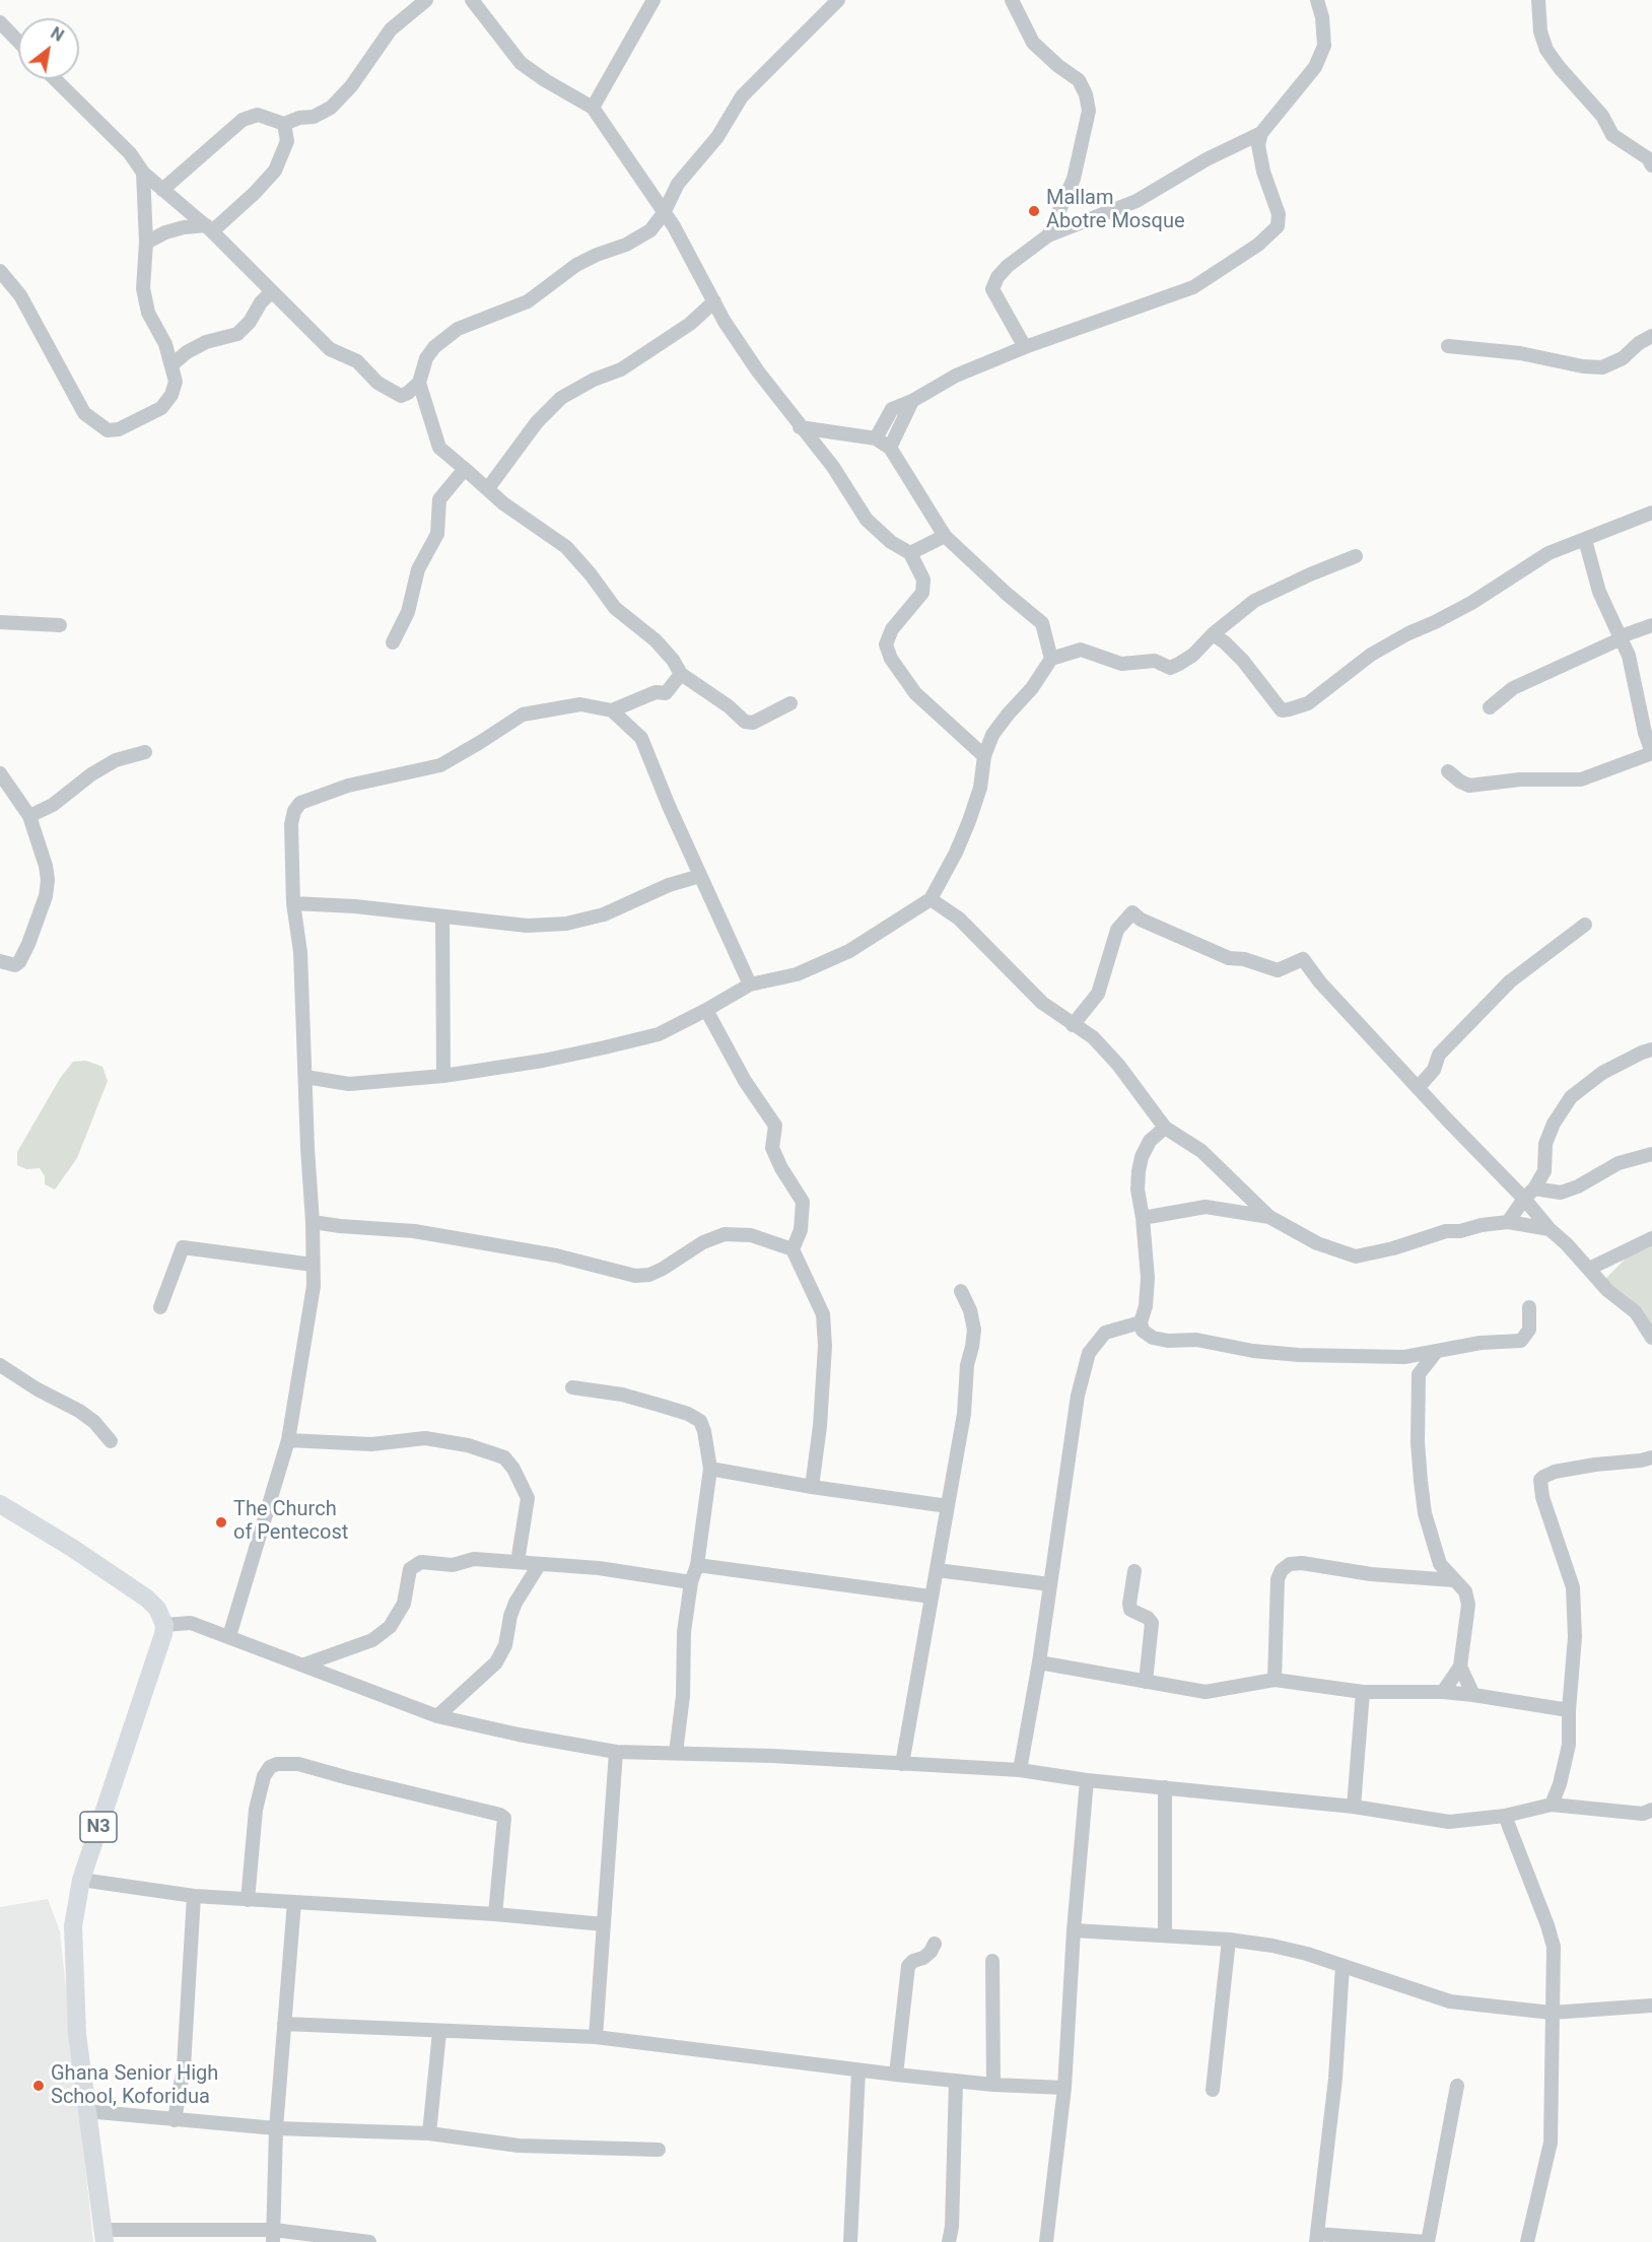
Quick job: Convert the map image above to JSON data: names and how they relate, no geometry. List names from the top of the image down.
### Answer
{
  "streets": {
    "main road": ["N3"]
  },
  "places": ["Mallam Abotre Mosque", "The Church of Pentecost", "Ghana Senior High School, Koforidua"],
  "north": "top right"
}
